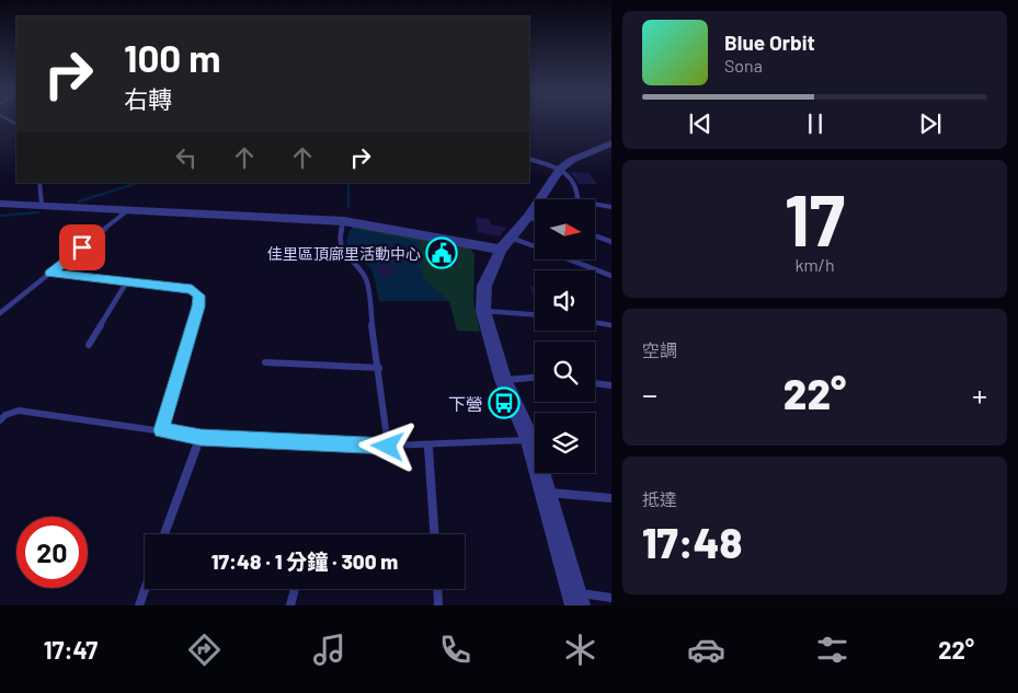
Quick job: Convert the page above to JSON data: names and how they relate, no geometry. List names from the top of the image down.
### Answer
{
  "places": {
    "public building": ["佳里區頂廍里活動中心"],
    "bus stop": ["下營"]
  },
  "north": "right",
  "page": {
    "turn": ["100 m", "右轉"],
    "song": ["Blue Orbit", "Sona"],
    "tile": [
      ["17", "km/h"],
      "空調",
      ["抵達", "17:48"]
    ],
    "heat": ["−", "22°", "+"],
    "limit": "20",
    "trip": "17:48 · 1 分鐘 · 300 m",
    "tabs": ["17:47", "22°"]
  }
}
